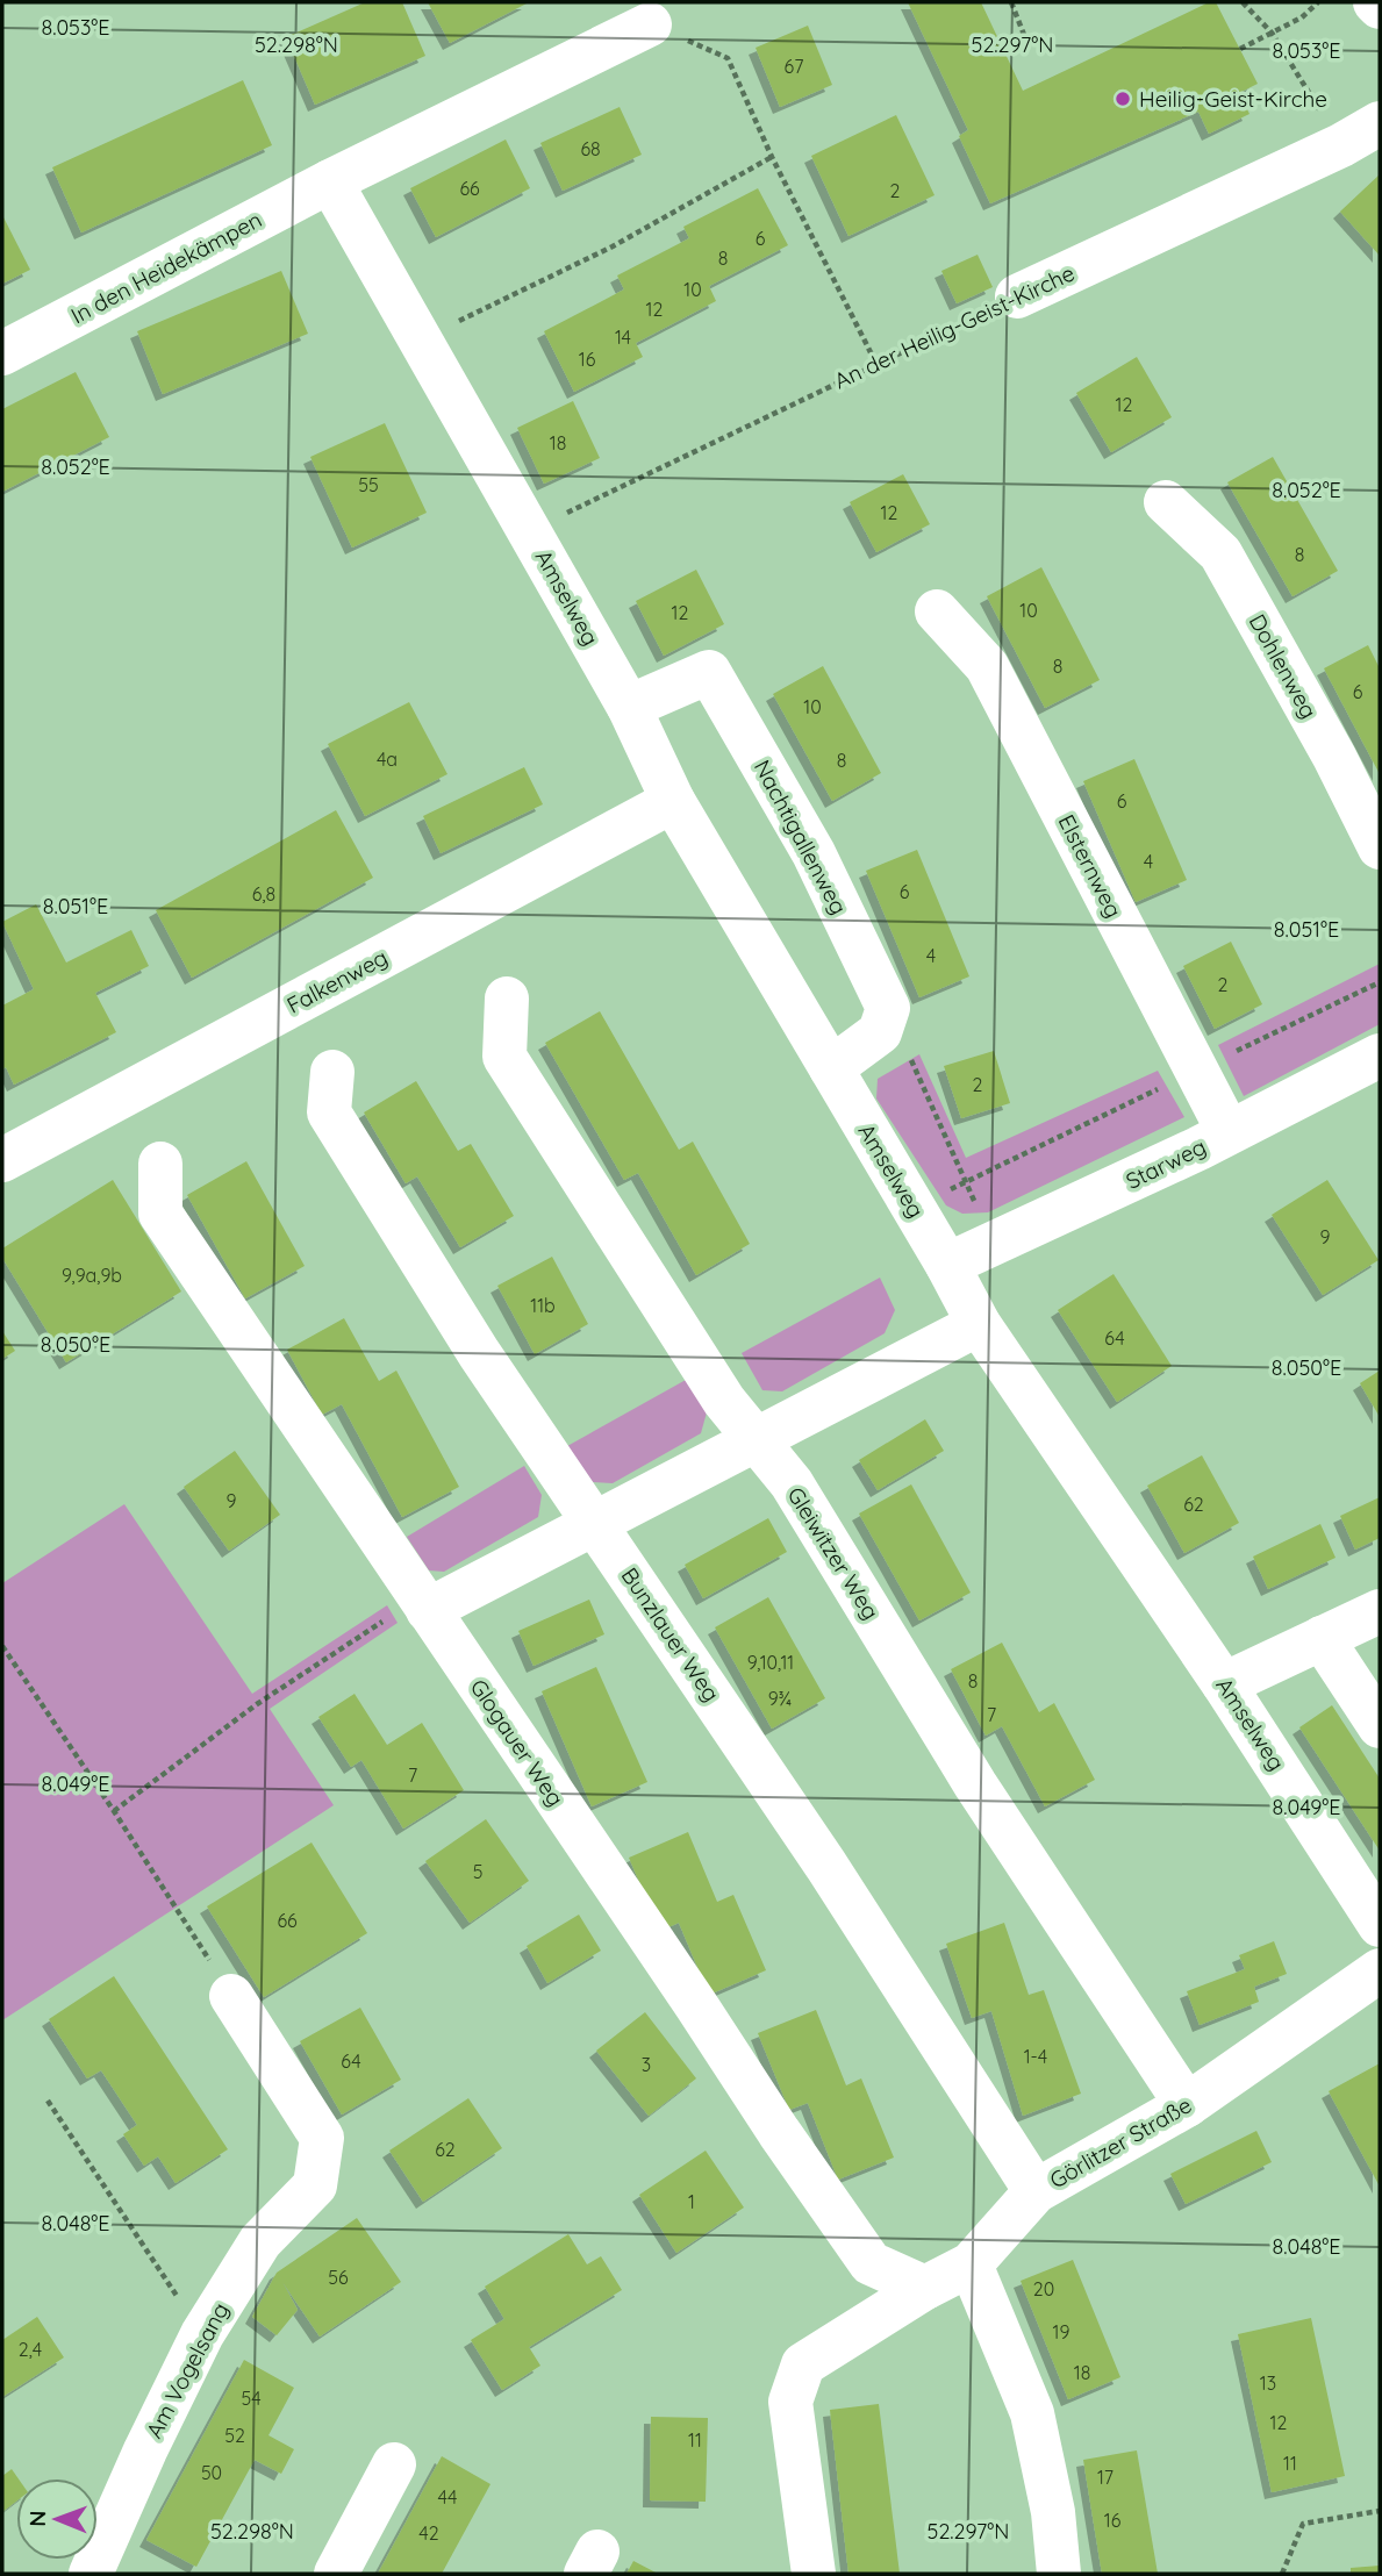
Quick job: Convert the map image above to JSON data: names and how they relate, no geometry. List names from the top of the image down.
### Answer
{
  "streets": {
    "street": [
      "In den Heidekämpen",
      "An der Heilig-Geist-Kirche",
      "Amselweg",
      "Dohlenweg",
      "Nachtigallenweg",
      "Elsternweg",
      "Falkenweg",
      "Starweg",
      "Gleiwitzer Weg",
      "Bunzlauer Weg",
      "Glogauer Weg",
      "Görlitzer Straße",
      "Am Vogelsang"
    ]
  },
  "crossings": [
    ["In den Heidekämpen", "Amselweg"],
    ["An der Heilig-Geist-Kirche", "Amselweg"],
    ["Amselweg", "Nachtigallenweg"],
    ["Amselweg", "Falkenweg"],
    ["Amselweg", "Starweg"],
    ["Elsternweg", "Starweg"],
    ["Gleiwitzer Weg", "Görlitzer Straße"],
    ["Bunzlauer Weg", "Görlitzer Straße"],
    ["Glogauer Weg", "Görlitzer Straße"]
  ],
  "places": ["Heilig-Geist-Kirche"],
  "house_numbers": [
    "67",
    "68",
    "66",
    "2",
    "6",
    "8",
    "10",
    "12",
    "14",
    "16",
    "12",
    "18",
    "55",
    "12",
    "8",
    "10",
    "12",
    "8",
    "6",
    "10",
    "4a",
    "8",
    "6",
    "4",
    "6",
    "6,8",
    "4",
    "2",
    "2",
    "9",
    "9,9a,9b",
    "11b",
    "64",
    "9",
    "62",
    "9,10,11",
    "8",
    "9¾",
    "7",
    "7",
    "5",
    "66",
    "1-4",
    "64",
    "3",
    "62",
    "1",
    "56",
    "20",
    "19",
    "2,4",
    "18",
    "13",
    "54",
    "12",
    "52",
    "11",
    "11",
    "50",
    "17",
    "44",
    "16",
    "42"
  ],
  "north": "left",
  "coordinates": [
    "8.053°E",
    "52.298°N",
    "52.297°N",
    "8.052°E",
    "8.051°E",
    "8.050°E",
    "8.049°E",
    "8.048°E"
  ]
}
